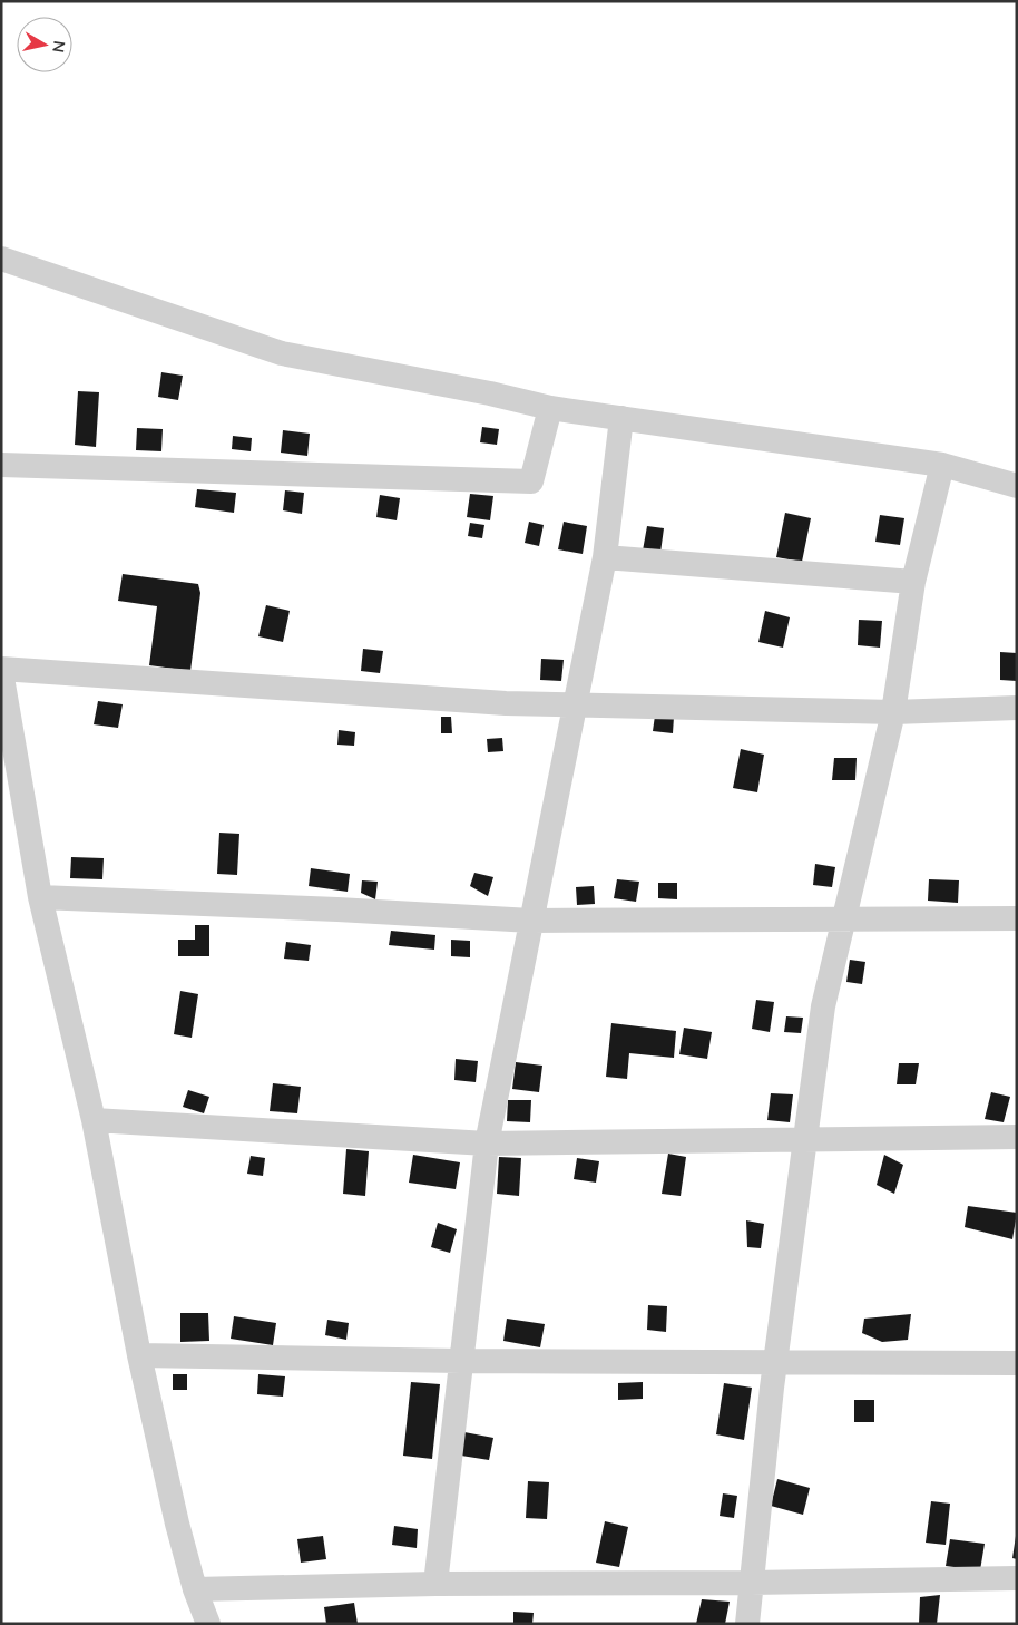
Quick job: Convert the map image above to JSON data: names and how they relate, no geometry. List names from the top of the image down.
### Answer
{
  "north": "right"
}
